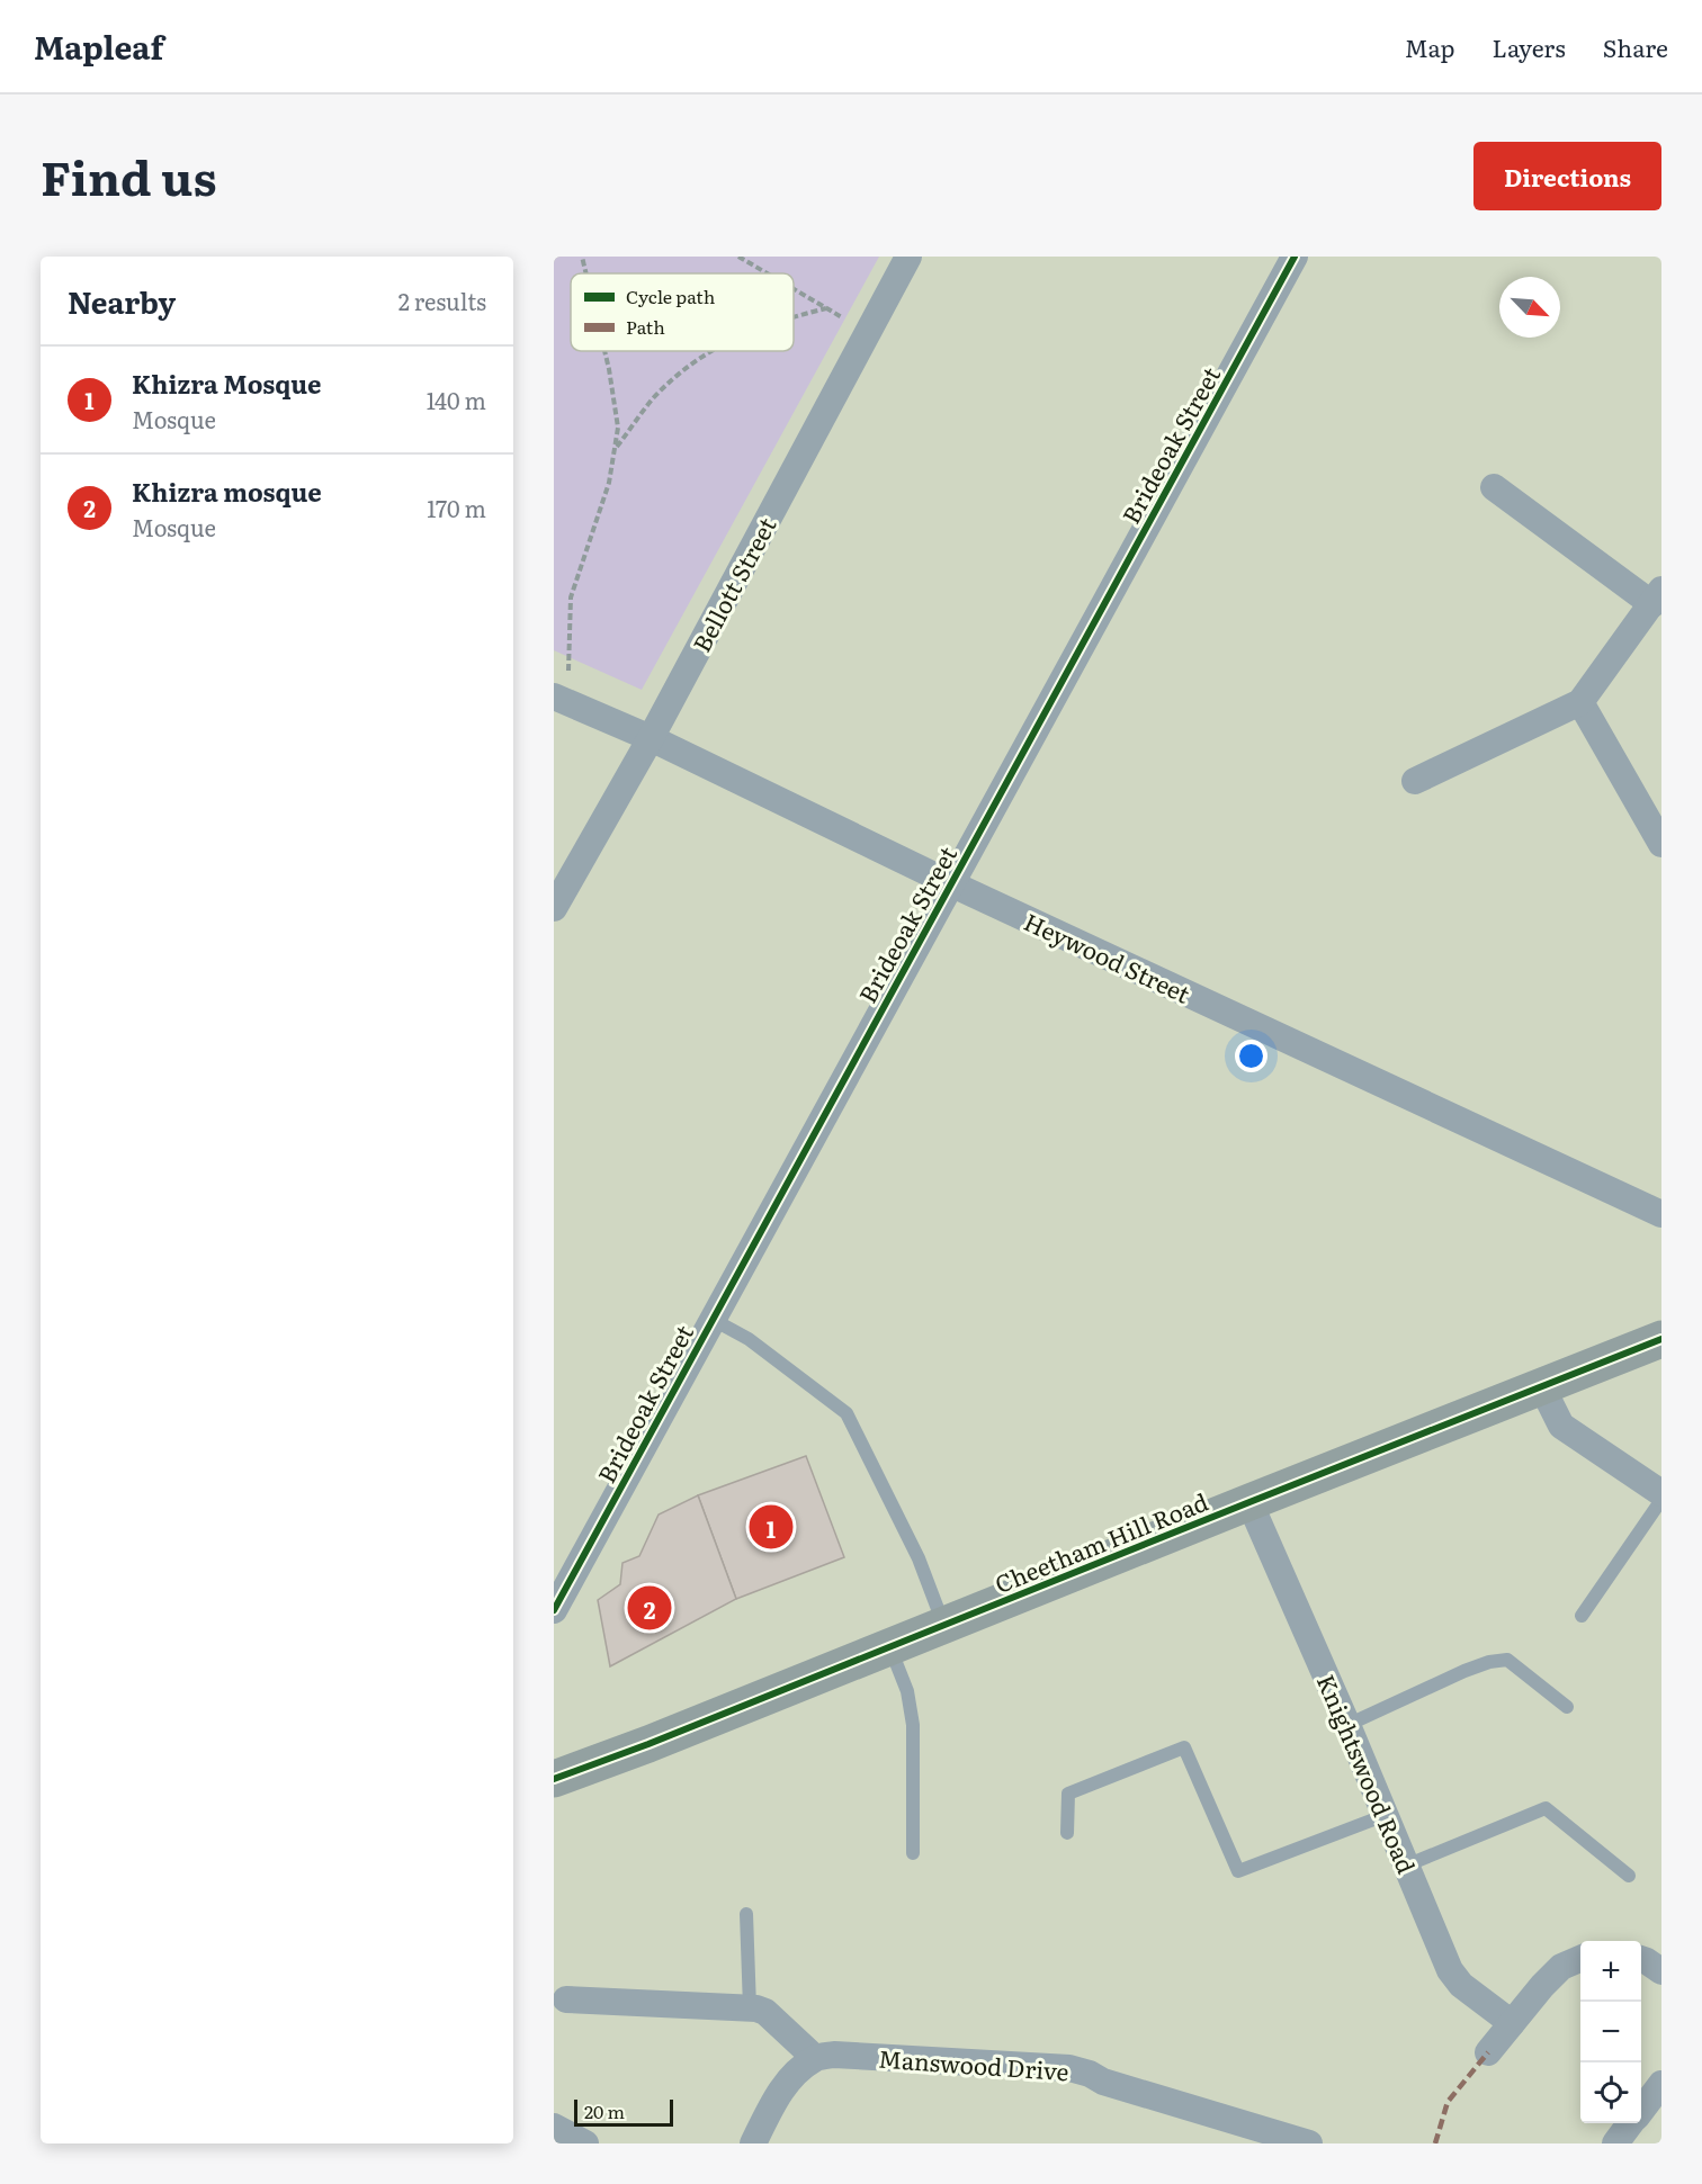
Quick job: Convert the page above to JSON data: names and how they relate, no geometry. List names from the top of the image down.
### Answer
{
  "streets": {
    "highway": ["Cheetham Hill Road"],
    "street": [
      "Brideoak Street",
      "Bellott Street",
      "Heywood Street",
      "Knightswood Road",
      "Manswood Drive"
    ]
  },
  "crossings": [
    ["Brideoak Street", "Heywood Street"],
    ["Bellott Street", "Heywood Street"],
    ["Cheetham Hill Road", "Knightswood Road"]
  ],
  "legend": ["Cycle path", "Path"],
  "scale_bar": "20 m",
  "north": "bottom right",
  "page": {
    "header": "Mapleaf",
    "nav": ["Map", "Layers", "Share"],
    "title": "Find us",
    "buttons": "Directions",
    "heading": ["Nearby", "2 results"],
    "list": [
      {
        "mark": "1",
        "name": "Khizra Mosque",
        "note": "Mosque",
        "value": "140 m"
      },
      {
        "mark": "2",
        "name": "Khizra mosque",
        "note": "Mosque",
        "value": "170 m"
      }
    ],
    "pins": ["1", "2"],
    "map_buttons": ["+", "−"],
    "scale": "20 m"
  }
}
